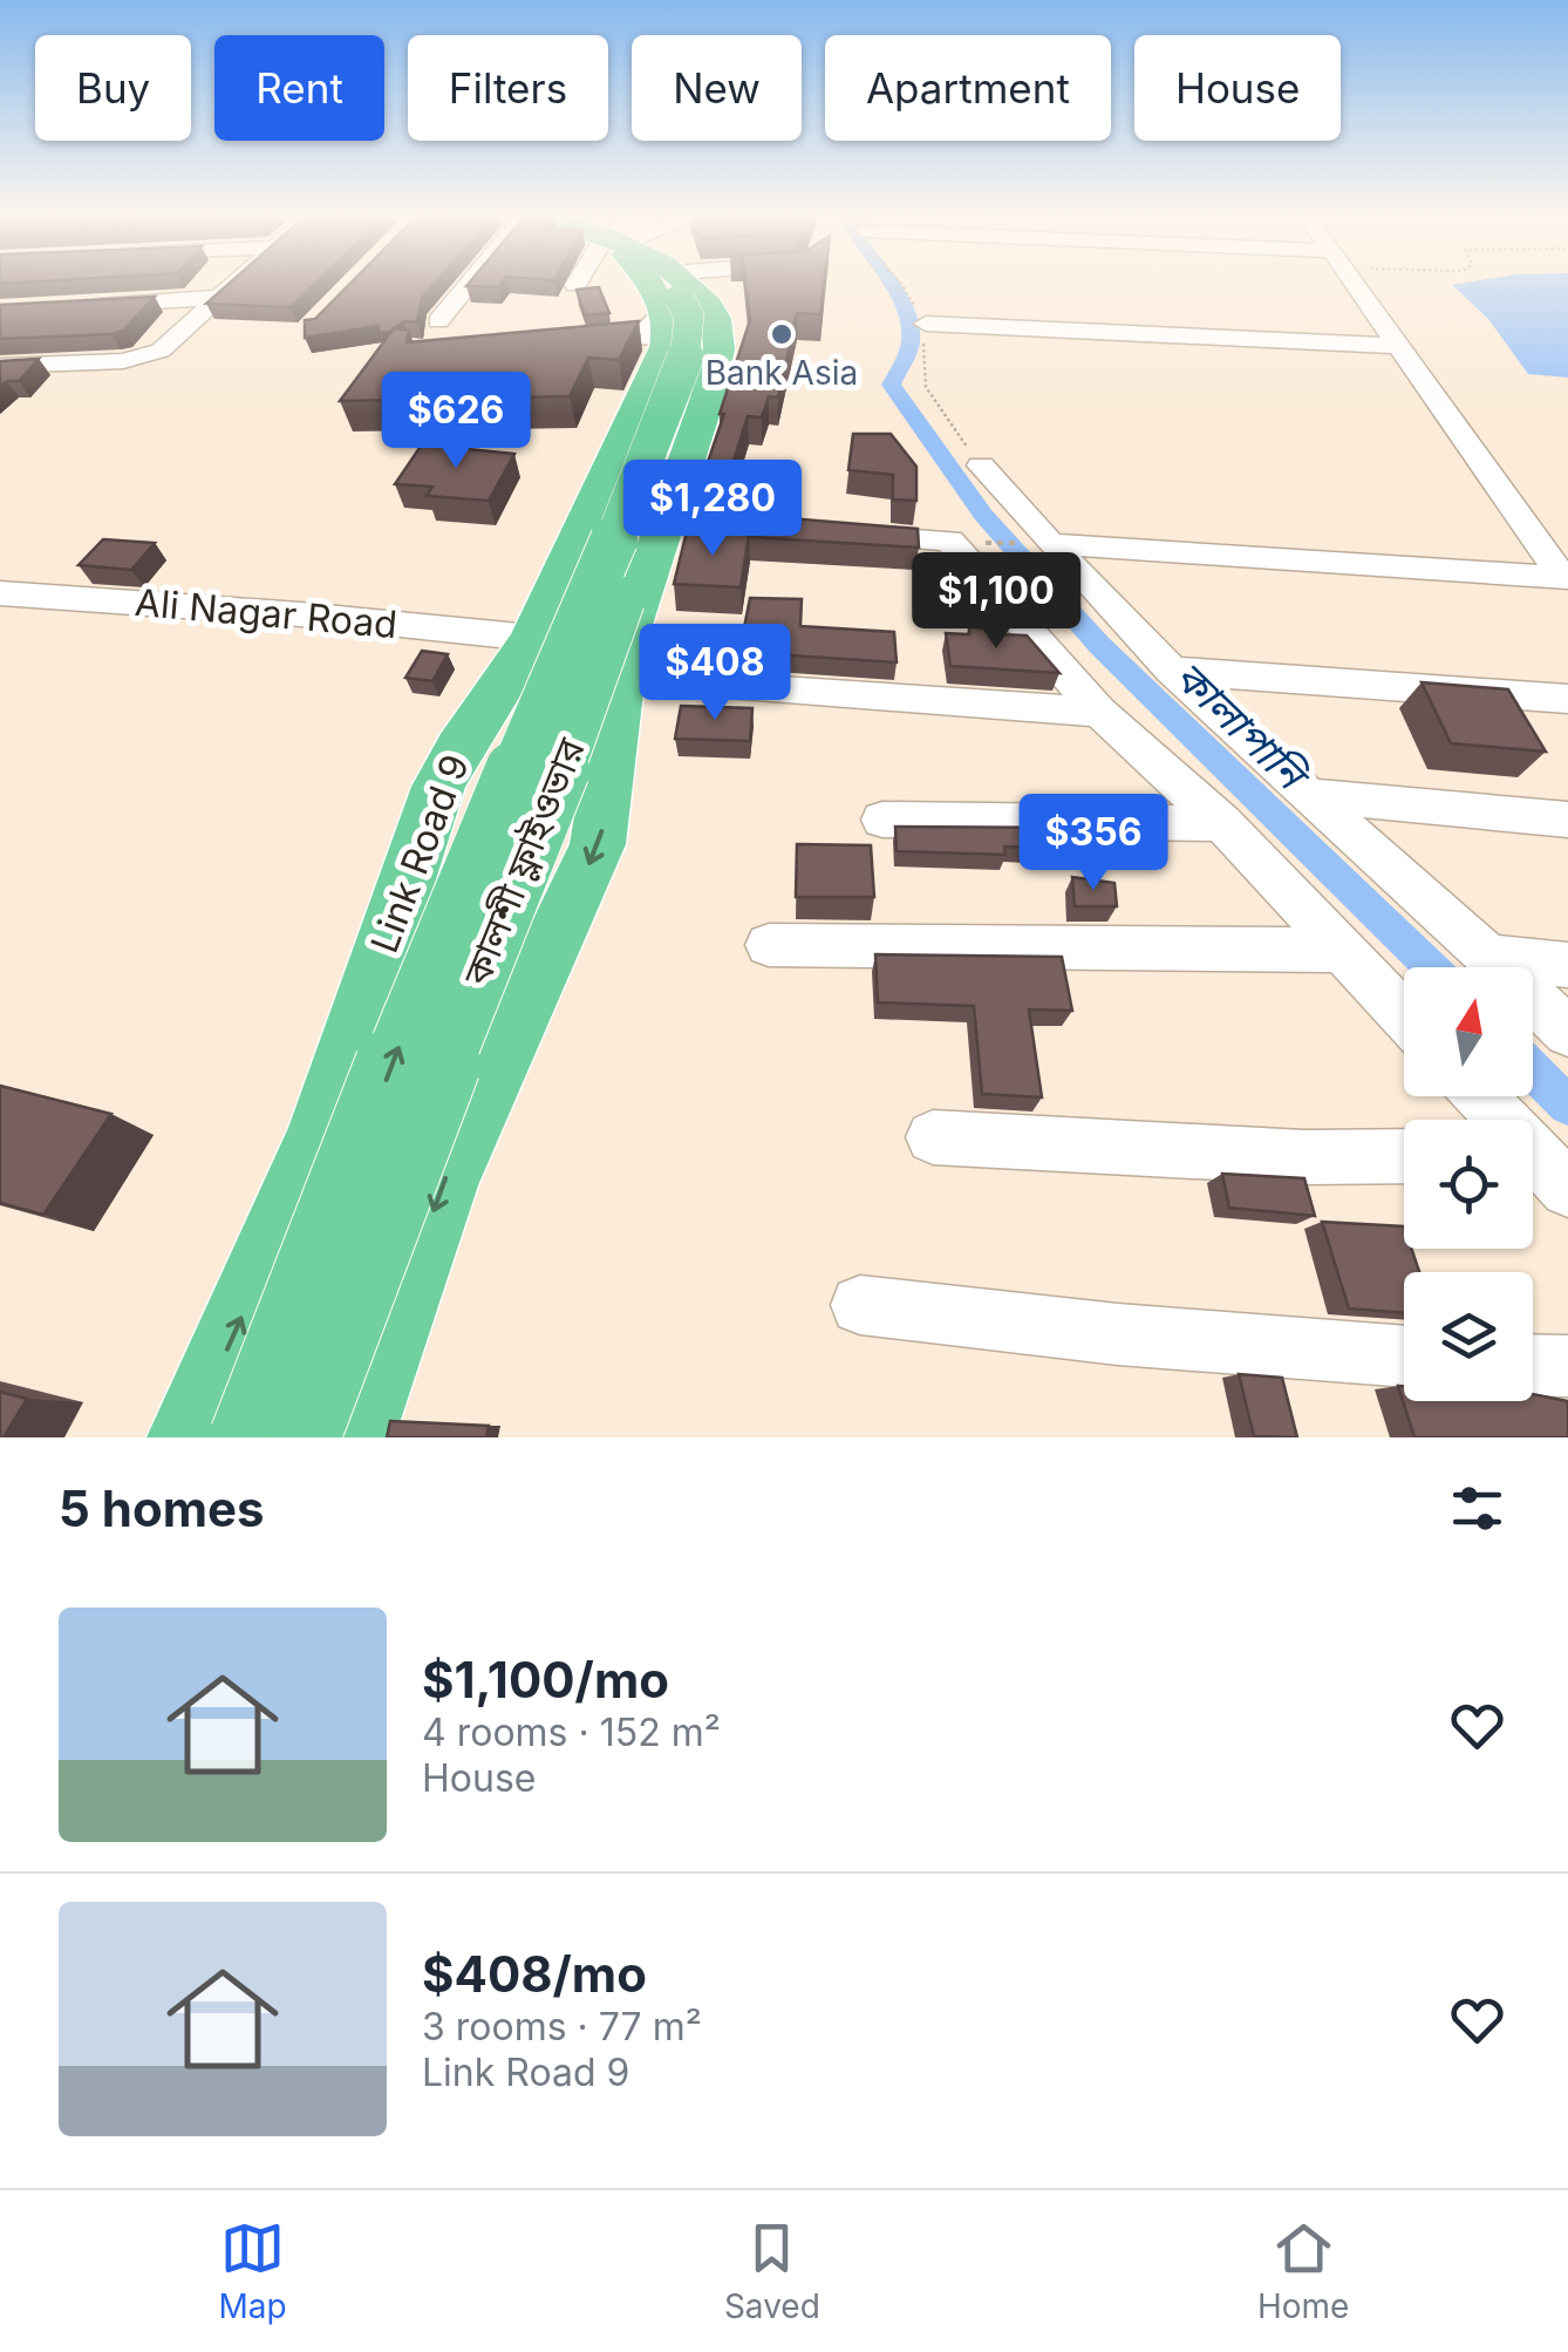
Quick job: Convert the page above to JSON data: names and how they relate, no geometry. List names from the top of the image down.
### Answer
{
  "streets": {
    "main road": ["Link Road 9", "কালশী ফ্লাইওভার"],
    "street": ["Ali Nagar Road"]
  },
  "crossings": [
    ["Ali Nagar Road", "Link Road 9"]
  ],
  "water": ["কালাপানি"],
  "places": ["Bank Asia"],
  "north": "top",
  "page": {
    "chip": [
      "Buy",
      "Rent",
      "Filters",
      "New",
      "Apartment",
      "House"
    ],
    "price": [
      "$626",
      "$1,280",
      "$1,100",
      "$408",
      "$356"
    ],
    "heading": "5 homes",
    "list": [
      {
        "name": "$1,100/mo",
        "note": "4 rooms · 152 m² · House"
      },
      {
        "name": "$408/mo",
        "note": "3 rooms · 77 m² · Link Road 9"
      }
    ],
    "tabs": ["Map", "Saved", "Home"]
  }
}
